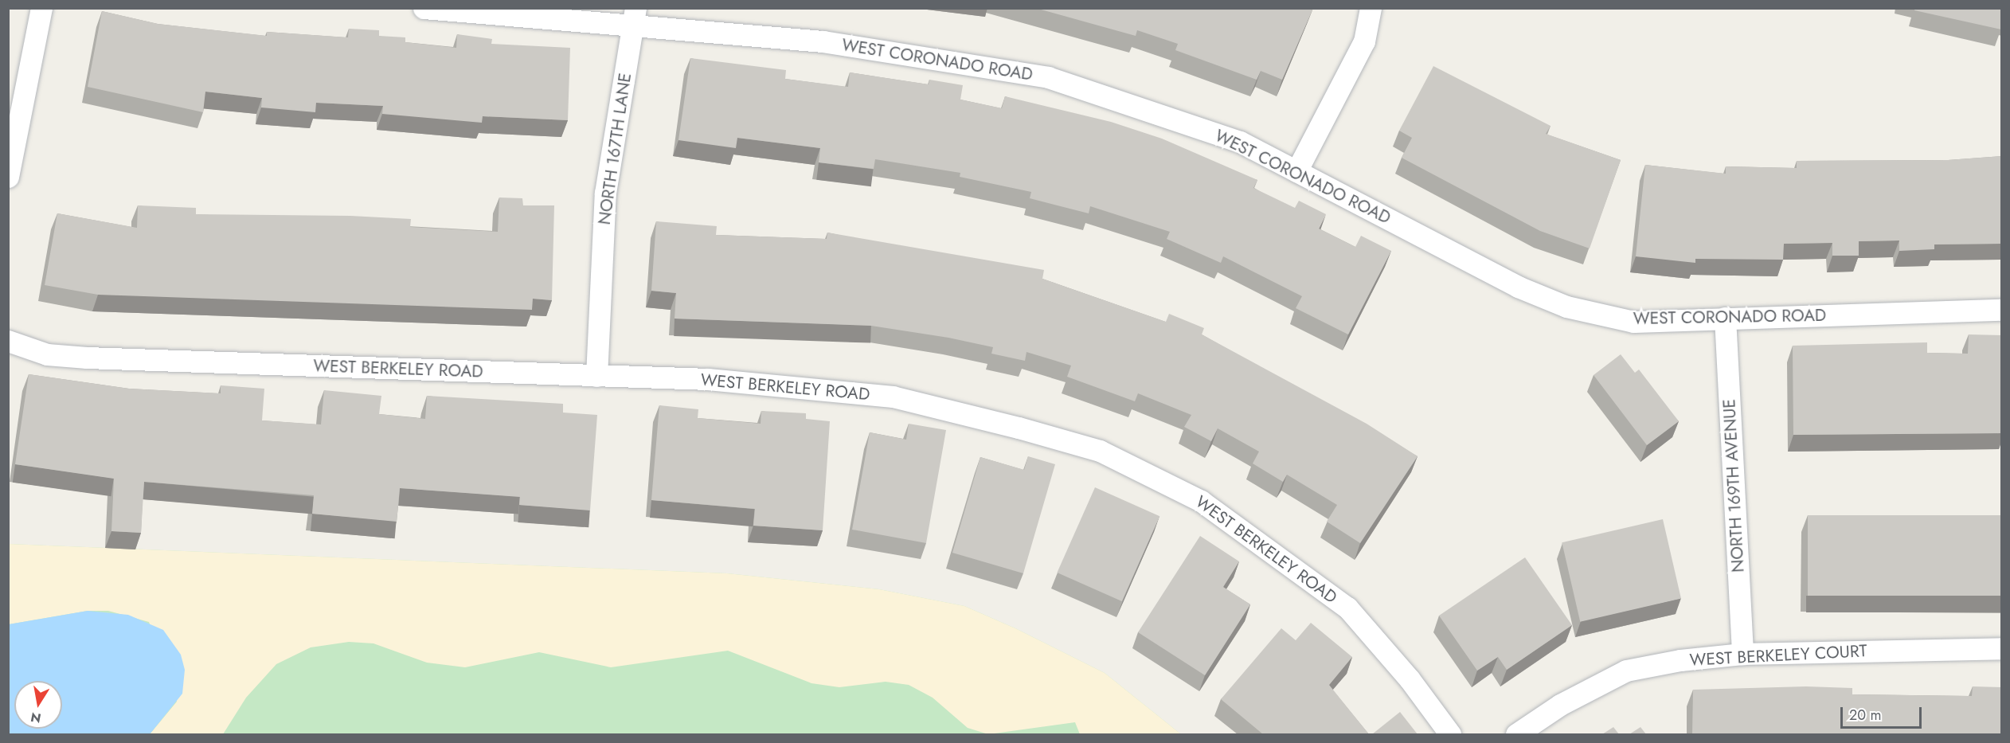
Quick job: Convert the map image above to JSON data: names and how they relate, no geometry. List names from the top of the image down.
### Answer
{
  "streets": {
    "street": [
      "WEST CORONADO ROAD",
      "NORTH 167TH LANE",
      "WEST BERKELEY ROAD",
      "NORTH 169TH AVENUE",
      "WEST BERKELEY COURT"
    ]
  },
  "crossings": [
    ["WEST CORONADO ROAD", "NORTH 167TH LANE"],
    ["WEST CORONADO ROAD", "NORTH 169TH AVENUE"],
    ["NORTH 167TH LANE", "WEST BERKELEY ROAD"],
    ["NORTH 169TH AVENUE", "WEST BERKELEY COURT"]
  ],
  "scale_bar": "20 m",
  "north": "bottom"
}
